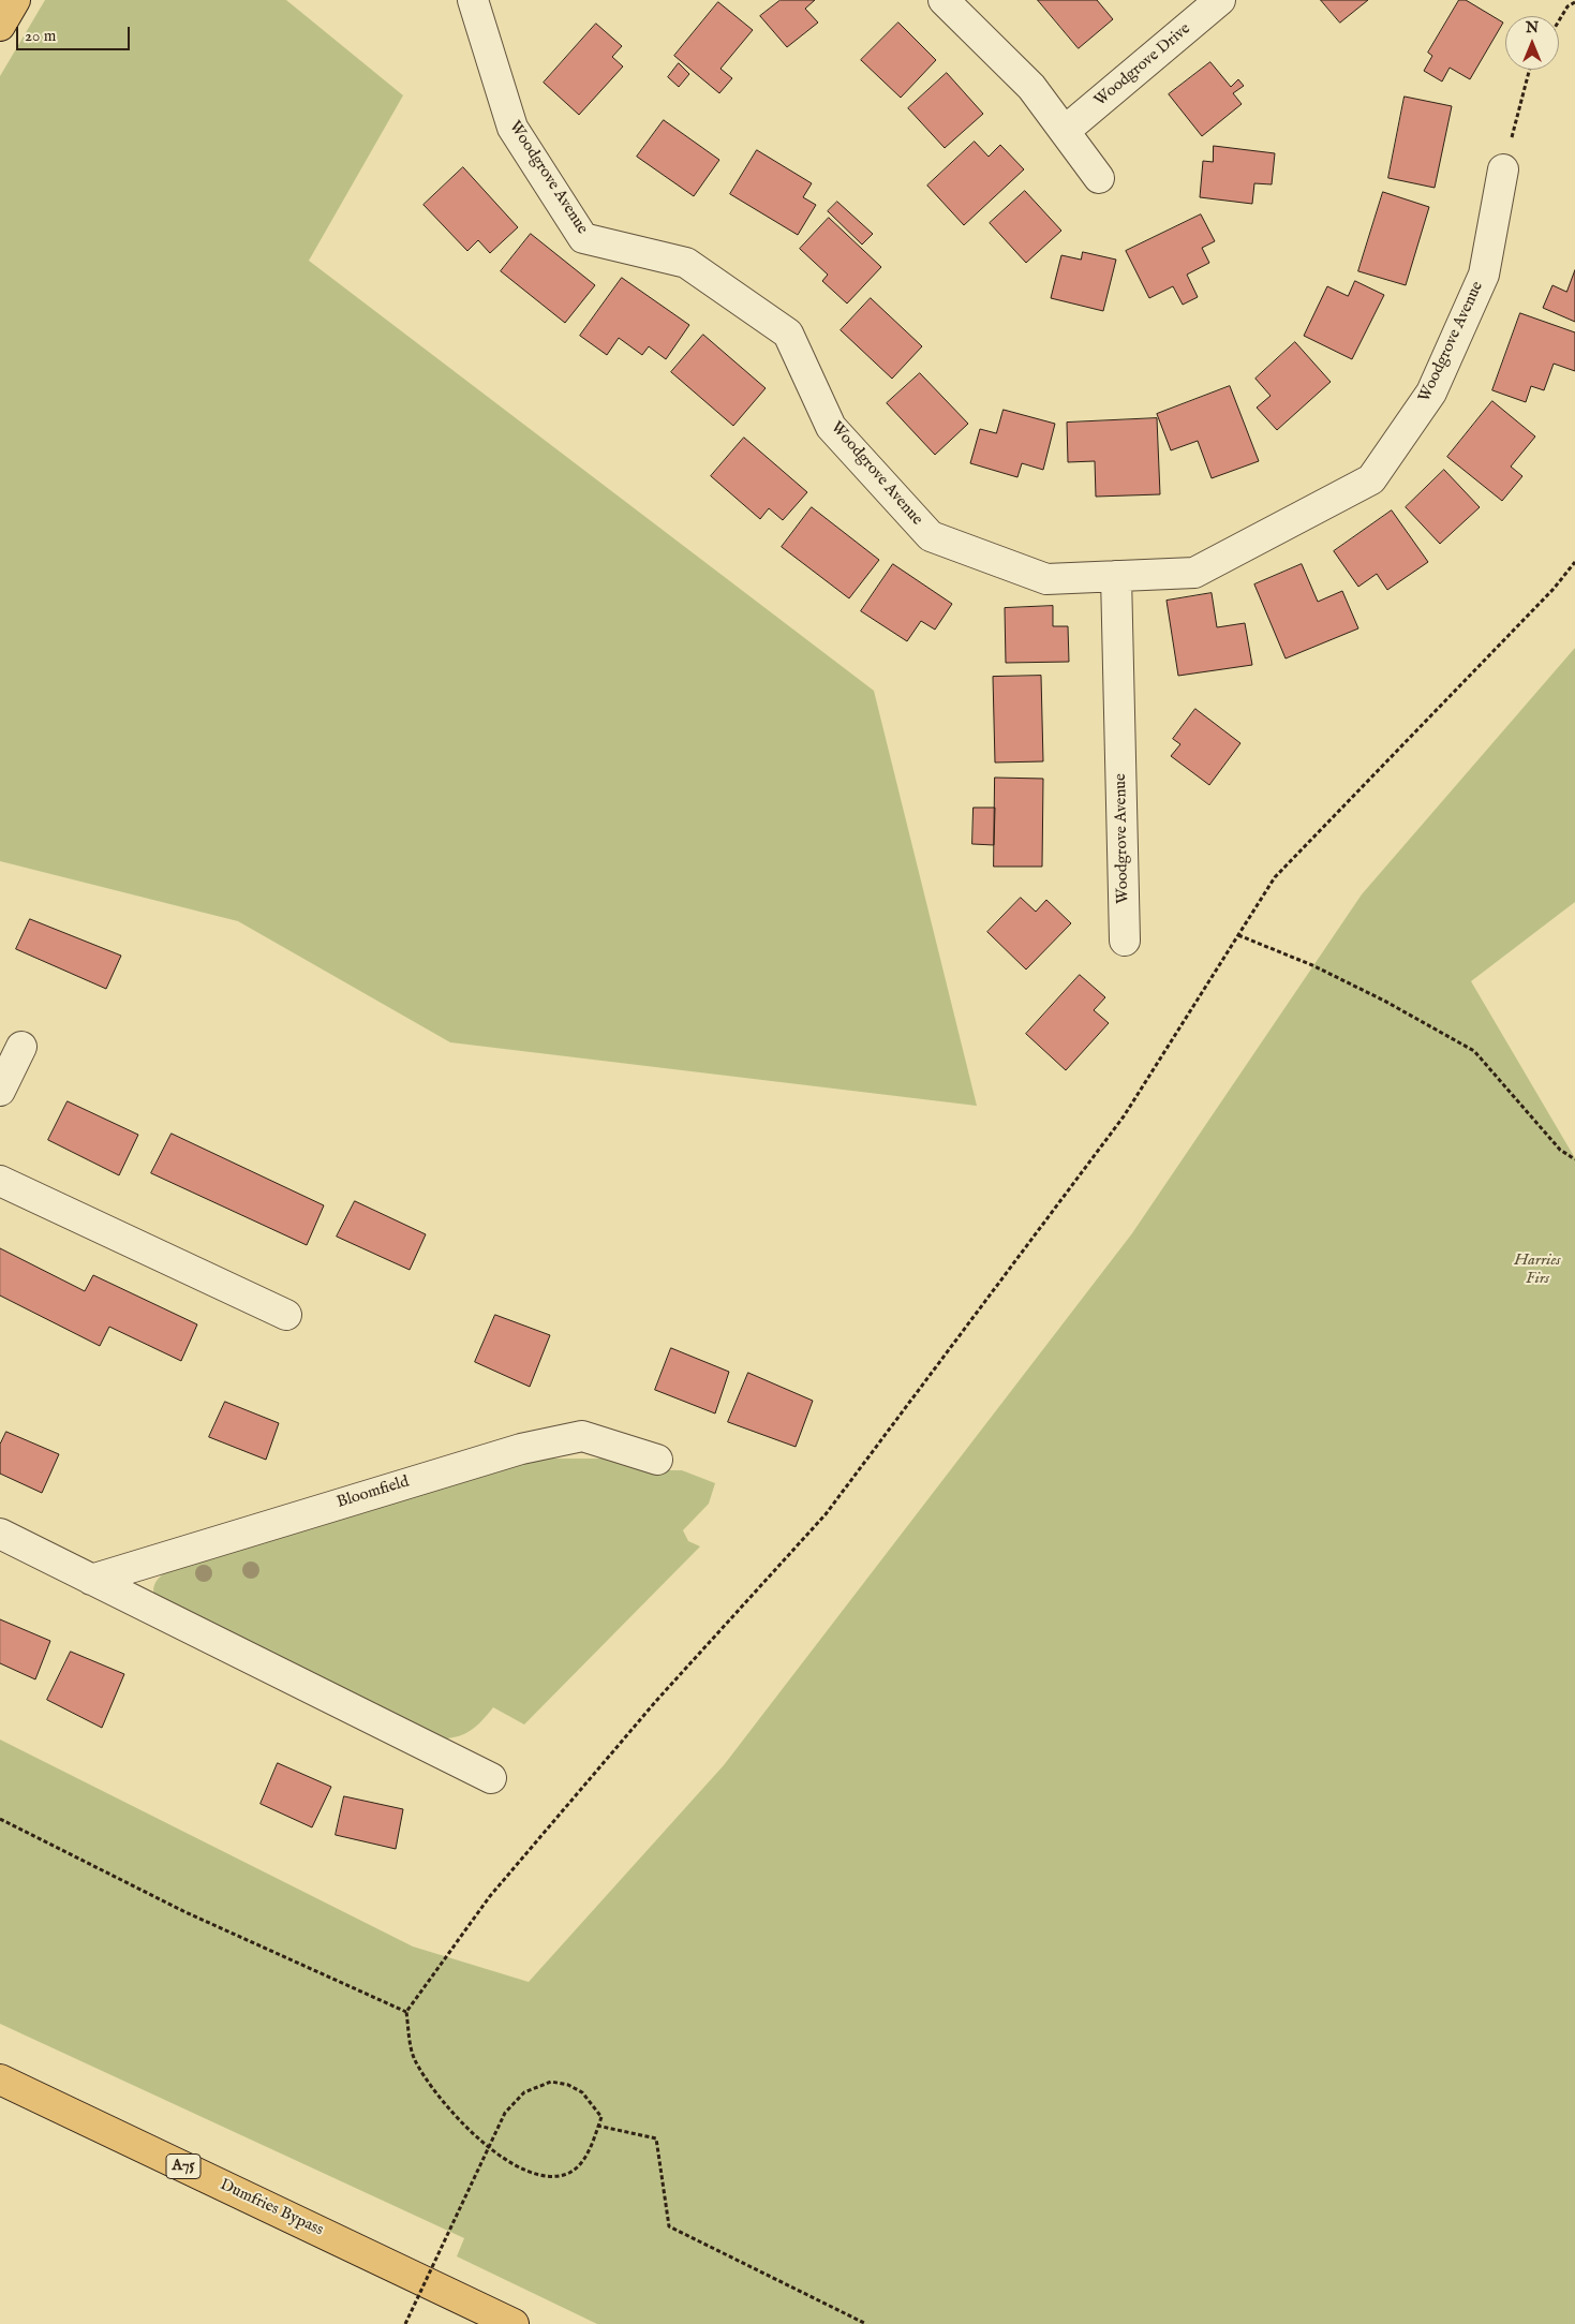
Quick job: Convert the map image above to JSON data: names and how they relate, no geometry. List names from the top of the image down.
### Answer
{
  "streets": {
    "highway": ["A75", "Dumfries Bypass"],
    "street": ["Woodgrove Drive", "Woodgrove Avenue", "Bloomfield"]
  },
  "parks": ["Harries Firs"],
  "scale_bar": "20 m",
  "north": "top"
}
